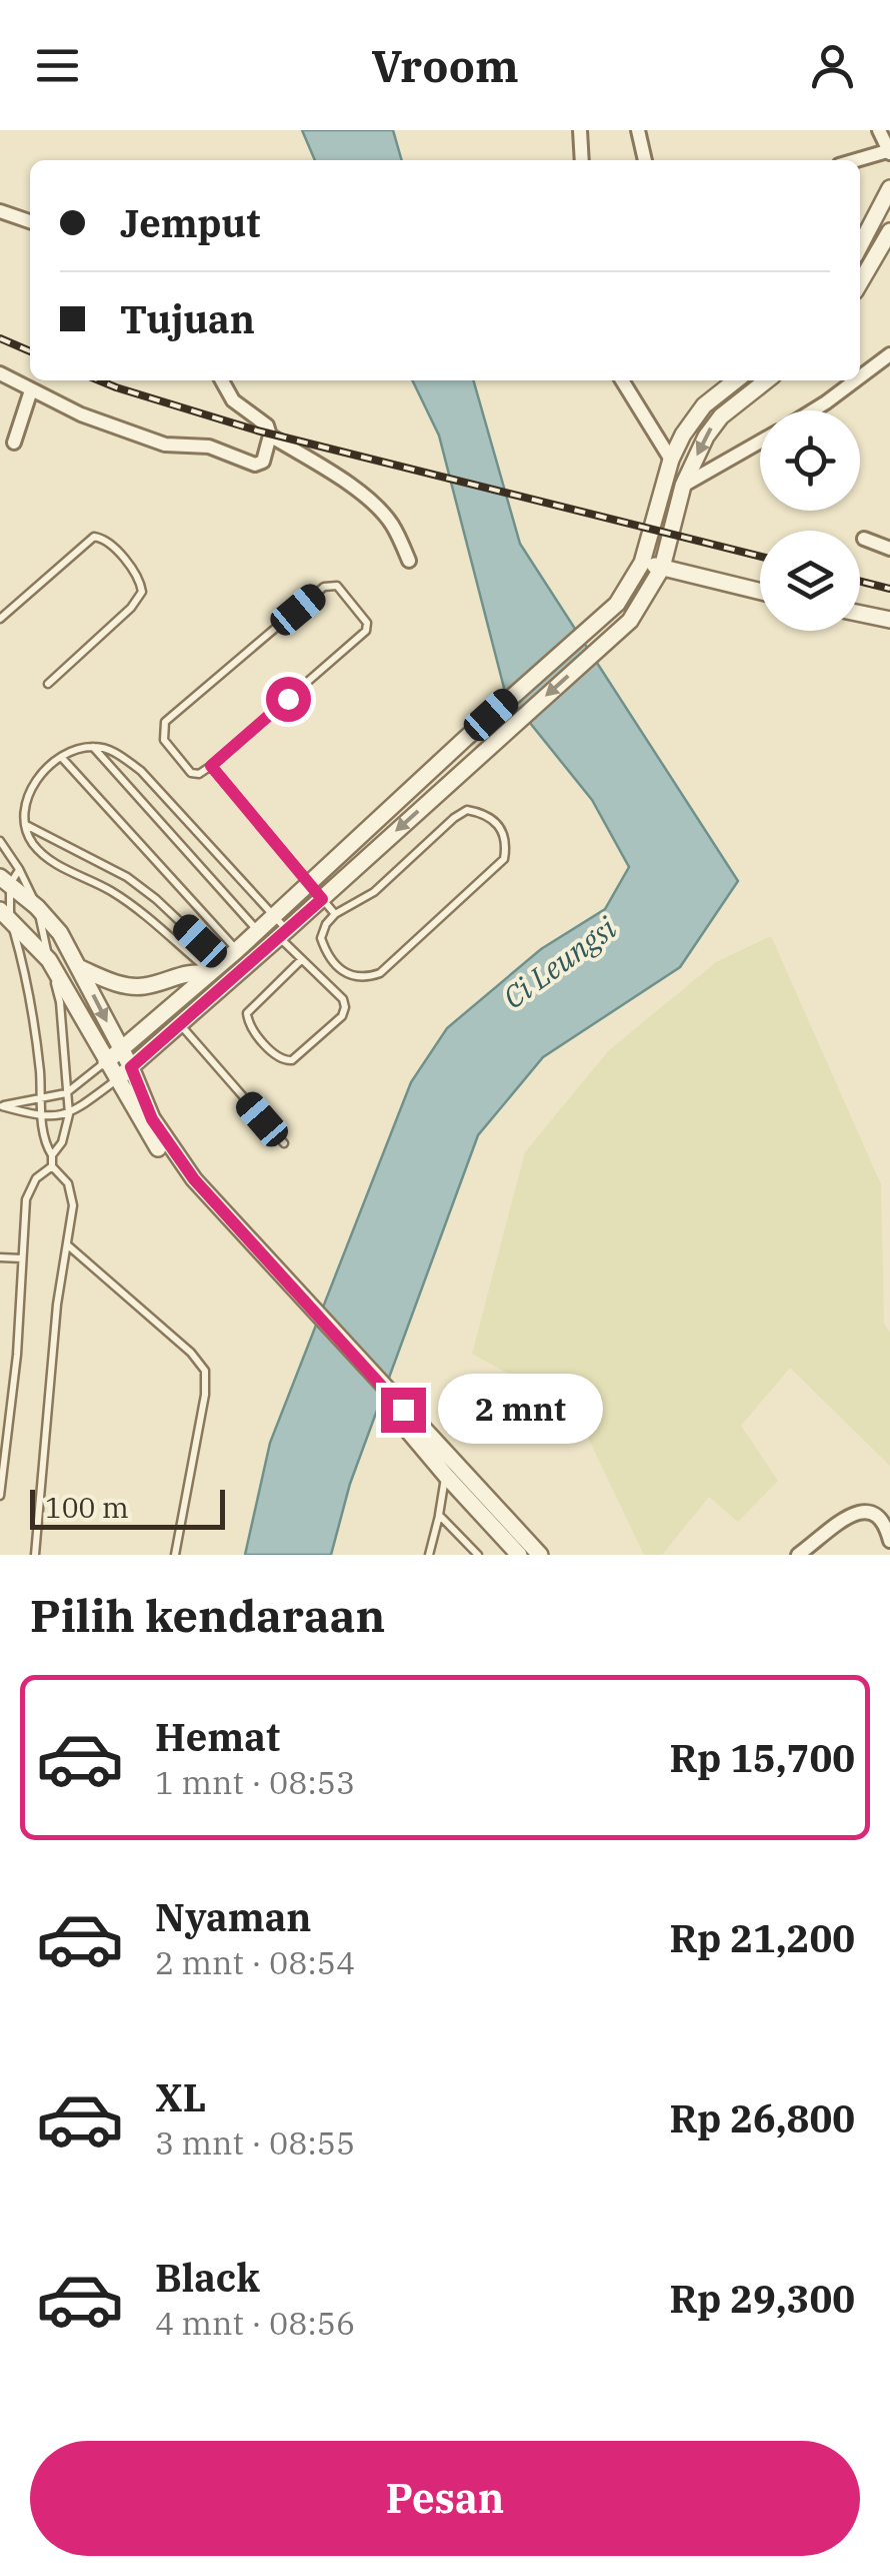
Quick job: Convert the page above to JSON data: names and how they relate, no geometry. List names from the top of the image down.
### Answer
{
  "water": ["Ci Leungsi"],
  "scale_bar": "100 m",
  "page": {
    "header": "Vroom",
    "banner": ["Jemput", "Tujuan"],
    "bubble": "2 mnt",
    "scale": "100 m",
    "heading": "Pilih kendaraan",
    "list": [
      {
        "name": "Hemat",
        "note": "1 mnt · 08:53",
        "value": "Rp 15,700"
      },
      {
        "name": "Nyaman",
        "note": "2 mnt · 08:54",
        "value": "Rp 21,200"
      },
      {
        "name": "XL",
        "note": "3 mnt · 08:55",
        "value": "Rp 26,800"
      },
      {
        "name": "Black",
        "note": "4 mnt · 08:56",
        "value": "Rp 29,300"
      }
    ],
    "buttons": "Pesan"
  }
}
